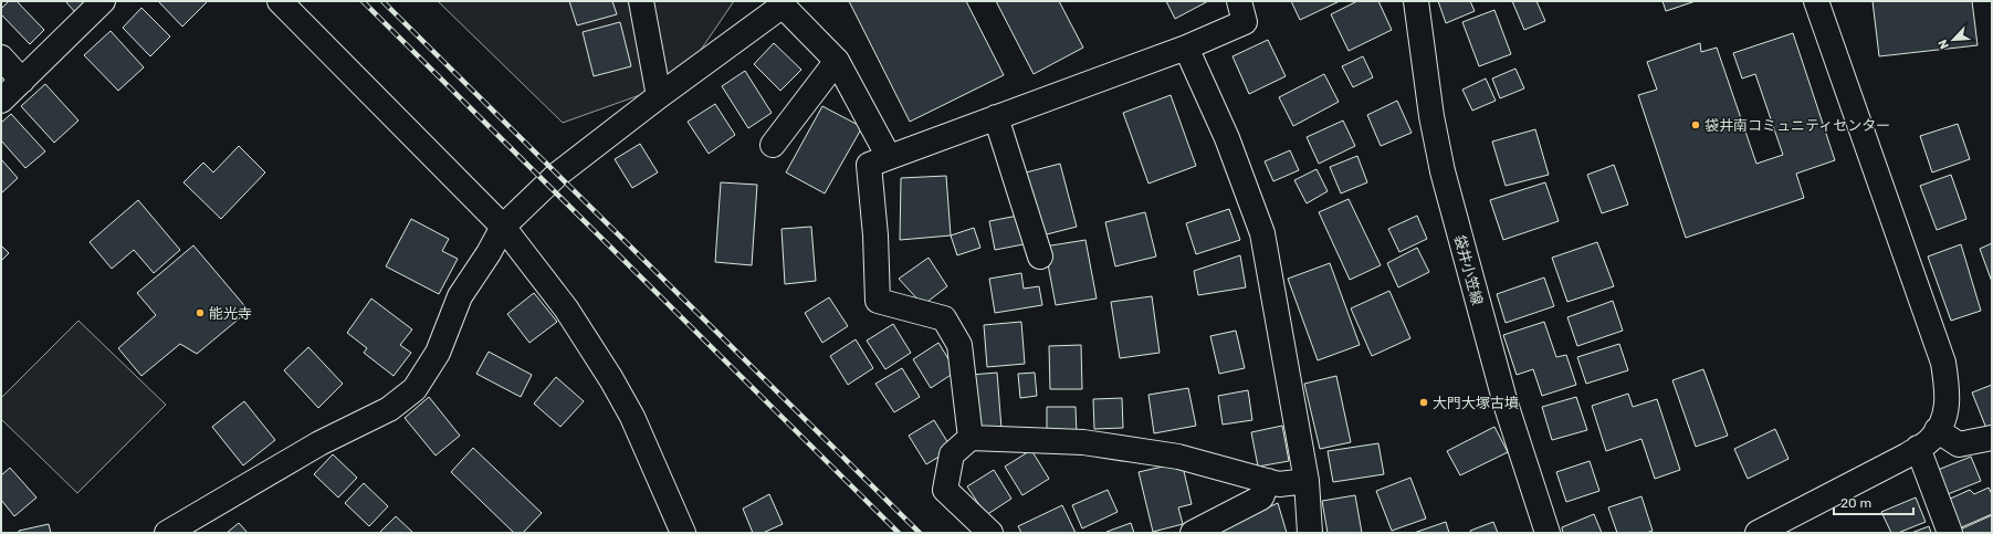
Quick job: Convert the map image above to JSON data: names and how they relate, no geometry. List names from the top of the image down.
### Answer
{
  "streets": {
    "street": ["袋井小笠線"]
  },
  "places": ["袋井南コミュニティセンター", "能光寺", "大門大塚古墳"],
  "scale_bar": "20 m",
  "north": "bottom left"
}
